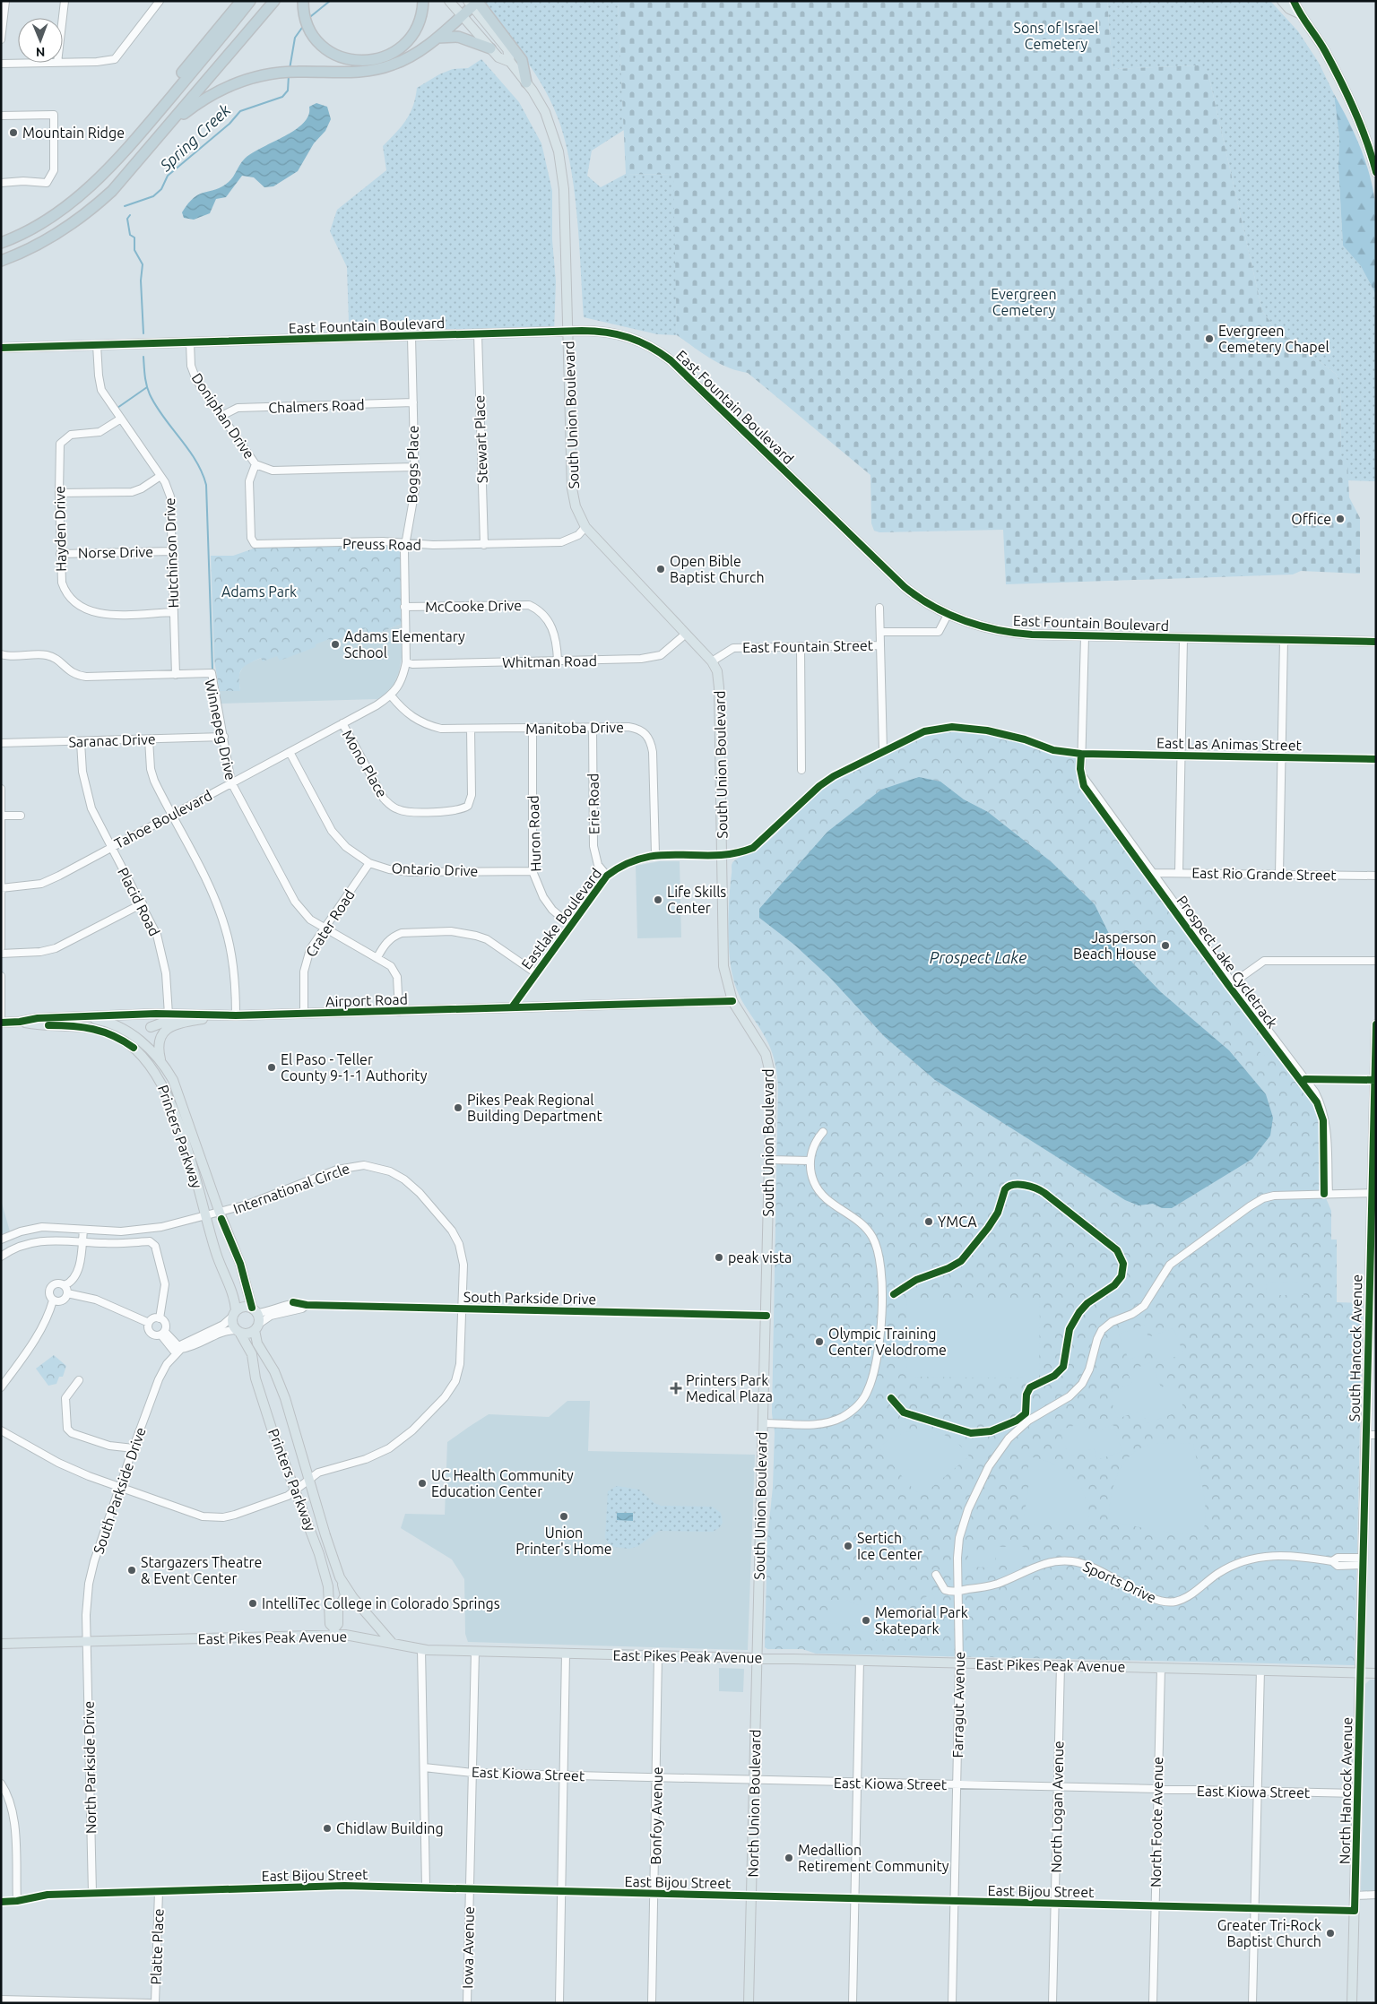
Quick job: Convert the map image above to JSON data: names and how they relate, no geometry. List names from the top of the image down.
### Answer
{
  "streets": {
    "main road": [
      "East Fountain Boulevard",
      "South Union Boulevard",
      "Airport Road",
      "Printers Parkway",
      "South Parkside Drive",
      "South Hancock Avenue",
      "East Pikes Peak Avenue",
      "North Hancock Avenue",
      "North Union Boulevard"
    ],
    "street": [
      "Chalmers Road",
      "Doniphan Drive",
      "Stewart Place",
      "Boggs Place",
      "Hayden Drive",
      "Preuss Road",
      "Norse Drive",
      "Hutchinson Drive",
      "McCooke Drive",
      "East Fountain Street",
      "Whitman Road",
      "Manitoba Drive",
      "Winnepeg Drive",
      "Saranac Drive",
      "East Las Animas Street",
      "Mono Place",
      "Erie Road",
      "Tahoe Boulevard",
      "Huron Road",
      "Ontario Drive",
      "East Rio Grande Street",
      "Placid Road",
      "Eastlake Boulevard",
      "Crater Road",
      "International Circle",
      "Sports Drive",
      "Farragut Avenue",
      "North Parkside Drive",
      "East Kiowa Street",
      "North Logan Avenue",
      "Bonfoy Avenue",
      "North Foote Avenue",
      "East Bijou Street",
      "Platte Place",
      "Iowa Avenue"
    ],
    "cycle path": ["Prospect Lake Cycletrack"]
  },
  "crossings": [
    ["East Fountain Boulevard", "South Union Boulevard"],
    ["East Fountain Boulevard", "Doniphan Drive"],
    ["East Fountain Boulevard", "Stewart Place"],
    ["East Fountain Boulevard", "Boggs Place"],
    ["East Fountain Boulevard", "Hutchinson Drive"],
    ["Chalmers Road", "Doniphan Drive"],
    ["Chalmers Road", "Boggs Place"],
    ["South Union Boulevard", "Preuss Road"],
    ["South Union Boulevard", "East Fountain Street"],
    ["South Union Boulevard", "Whitman Road"],
    ["South Union Boulevard", "Eastlake Boulevard"],
    ["South Union Boulevard", "Airport Road"],
    ["South Union Boulevard", "South Parkside Drive"],
    ["South Union Boulevard", "East Pikes Peak Avenue"],
    ["South Union Boulevard", "North Union Boulevard"],
    ["Doniphan Drive", "Boggs Place"],
    ["Doniphan Drive", "Preuss Road"],
    ["Stewart Place", "Preuss Road"],
    ["Boggs Place", "Preuss Road"],
    ["Boggs Place", "McCooke Drive"],
    ["Boggs Place", "Whitman Road"],
    ["Boggs Place", "Manitoba Drive"],
    ["Boggs Place", "Tahoe Boulevard"],
    ["Hayden Drive", "Norse Drive"],
    ["Hayden Drive", "Hutchinson Drive"],
    ["Norse Drive", "Hutchinson Drive"],
    ["Hutchinson Drive", "Winnepeg Drive"],
    ["McCooke Drive", "Whitman Road"],
    ["Manitoba Drive", "Mono Place"],
    ["Manitoba Drive", "Erie Road"],
    ["Manitoba Drive", "Tahoe Boulevard"],
    ["Manitoba Drive", "Huron Road"],
    ["Manitoba Drive", "Eastlake Boulevard"],
    ["Winnepeg Drive", "Saranac Drive"],
    ["Winnepeg Drive", "Tahoe Boulevard"],
    ["Winnepeg Drive", "Crater Road"],
    ["Winnepeg Drive", "Airport Road"],
    ["Saranac Drive", "Placid Road"],
    ["East Las Animas Street", "Eastlake Boulevard"],
    ["Mono Place", "Tahoe Boulevard"],
    ["Erie Road", "Eastlake Boulevard"],
    ["Tahoe Boulevard", "Ontario Drive"],
    ["Tahoe Boulevard", "Placid Road"],
    ["Huron Road", "Ontario Drive"],
    ["Huron Road", "Eastlake Boulevard"],
    ["Ontario Drive", "Crater Road"],
    ["Placid Road", "Airport Road"],
    ["Eastlake Boulevard", "Airport Road"],
    ["Crater Road", "Airport Road"],
    ["Airport Road", "Printers Parkway"],
    ["Printers Parkway", "International Circle"],
    ["Printers Parkway", "South Parkside Drive"],
    ["Printers Parkway", "East Pikes Peak Avenue"],
    ["International Circle", "South Parkside Drive"],
    ["South Parkside Drive", "East Pikes Peak Avenue"],
    ["South Parkside Drive", "North Parkside Drive"],
    ["South Hancock Avenue", "Sports Drive"],
    ["South Hancock Avenue", "East Pikes Peak Avenue"],
    ["South Hancock Avenue", "Farragut Avenue"],
    ["South Hancock Avenue", "North Hancock Avenue"],
    ["Sports Drive", "Farragut Avenue"],
    ["East Pikes Peak Avenue", "Farragut Avenue"],
    ["East Pikes Peak Avenue", "North Parkside Drive"],
    ["East Pikes Peak Avenue", "North Hancock Avenue"],
    ["East Pikes Peak Avenue", "North Union Boulevard"],
    ["East Pikes Peak Avenue", "North Logan Avenue"],
    ["East Pikes Peak Avenue", "Bonfoy Avenue"],
    ["East Pikes Peak Avenue", "North Foote Avenue"],
    ["East Pikes Peak Avenue", "Iowa Avenue"],
    ["Farragut Avenue", "East Kiowa Street"],
    ["Farragut Avenue", "East Bijou Street"],
    ["North Parkside Drive", "East Bijou Street"],
    ["East Kiowa Street", "North Hancock Avenue"],
    ["East Kiowa Street", "North Union Boulevard"],
    ["East Kiowa Street", "North Logan Avenue"],
    ["East Kiowa Street", "Bonfoy Avenue"],
    ["East Kiowa Street", "North Foote Avenue"],
    ["East Kiowa Street", "Iowa Avenue"],
    ["North Hancock Avenue", "East Bijou Street"],
    ["North Union Boulevard", "East Bijou Street"],
    ["North Logan Avenue", "East Bijou Street"],
    ["Bonfoy Avenue", "East Bijou Street"],
    ["North Foote Avenue", "East Bijou Street"],
    ["East Bijou Street", "Platte Place"],
    ["East Bijou Street", "Iowa Avenue"]
  ],
  "water": ["Spring Creek", "Prospect Lake"],
  "parks": ["Sons of Israel Cemetery", "Evergreen Cemetery", "Adams Park"],
  "places": {
    "other": [
      "Mountain Ridge",
      "Evergreen Cemetery Chapel",
      "Office",
      "Open Bible Baptist Church",
      "Adams Elementary School",
      "Life Skills Center",
      "Jasperson Beach House",
      "El Paso - Teller County 9-1-1 Authority",
      "Pikes Peak Regional Building Department",
      "YMCA",
      "peak vista",
      "Olympic Training Center Velodrome",
      "UC Health Community Education Center",
      "Union Printer's Home",
      "Sertich Ice Center",
      "Stargazers Theatre & Event Center",
      "IntelliTec College in Colorado Springs",
      "Memorial Park Skatepark",
      "Chidlaw Building",
      "Medallion Retirement Community",
      "Greater Tri-Rock Baptist Church"
    ],
    "health": ["Printers Park Medical Plaza"]
  },
  "north": "bottom"
}
